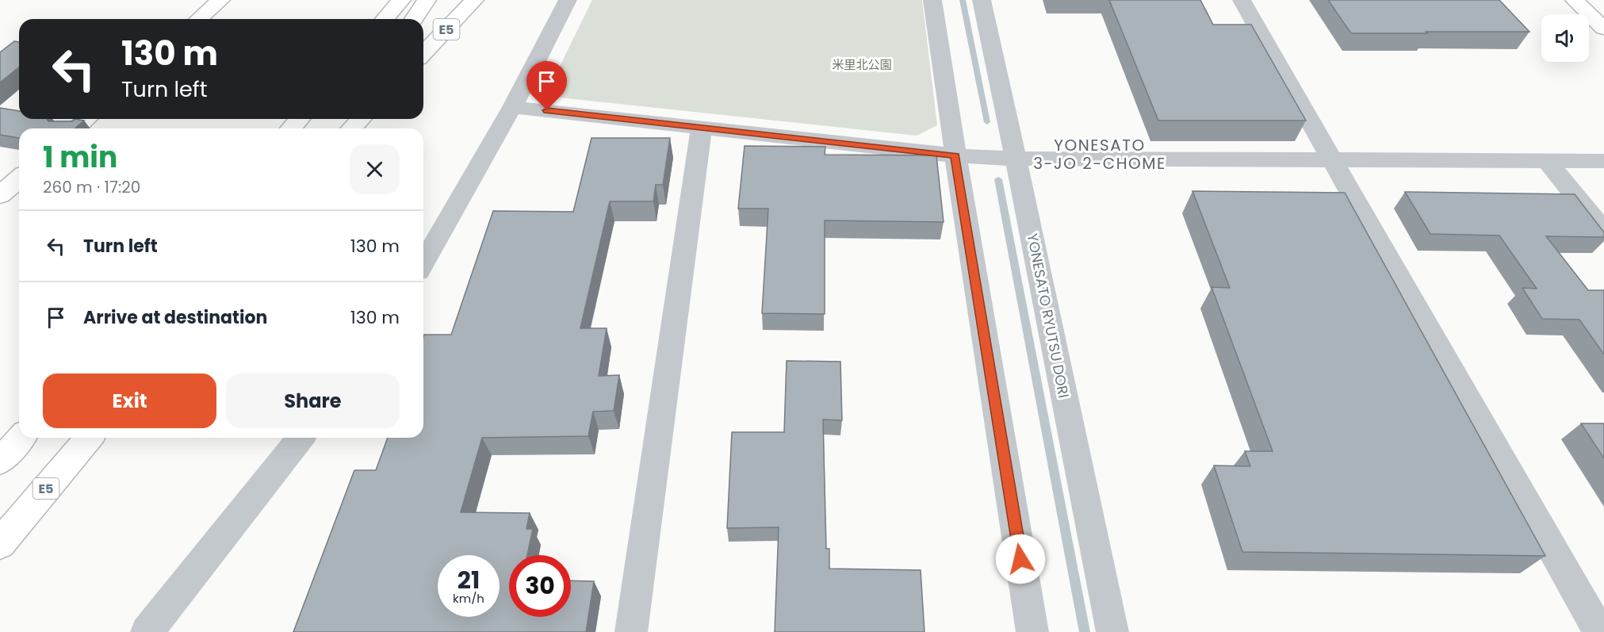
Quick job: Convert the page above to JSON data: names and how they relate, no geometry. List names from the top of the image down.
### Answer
{
  "streets": {
    "main road": ["E5"],
    "street": ["YONESATO RYUTSU DORI"]
  },
  "districts": ["YONESATO 3-JO 2-CHOME"],
  "parks": ["米里北公園"],
  "page": {
    "turn": ["130 m", "Turn left"],
    "heading": ["1 min", "260 m · 17:20"],
    "list": [
      {
        "name": "Turn left",
        "value": "130 m"
      },
      {
        "name": "Arrive at destination",
        "value": "130 m"
      }
    ],
    "buttons": ["Exit", "Share"],
    "speed": "21 km/h",
    "limit": "30"
  }
}
